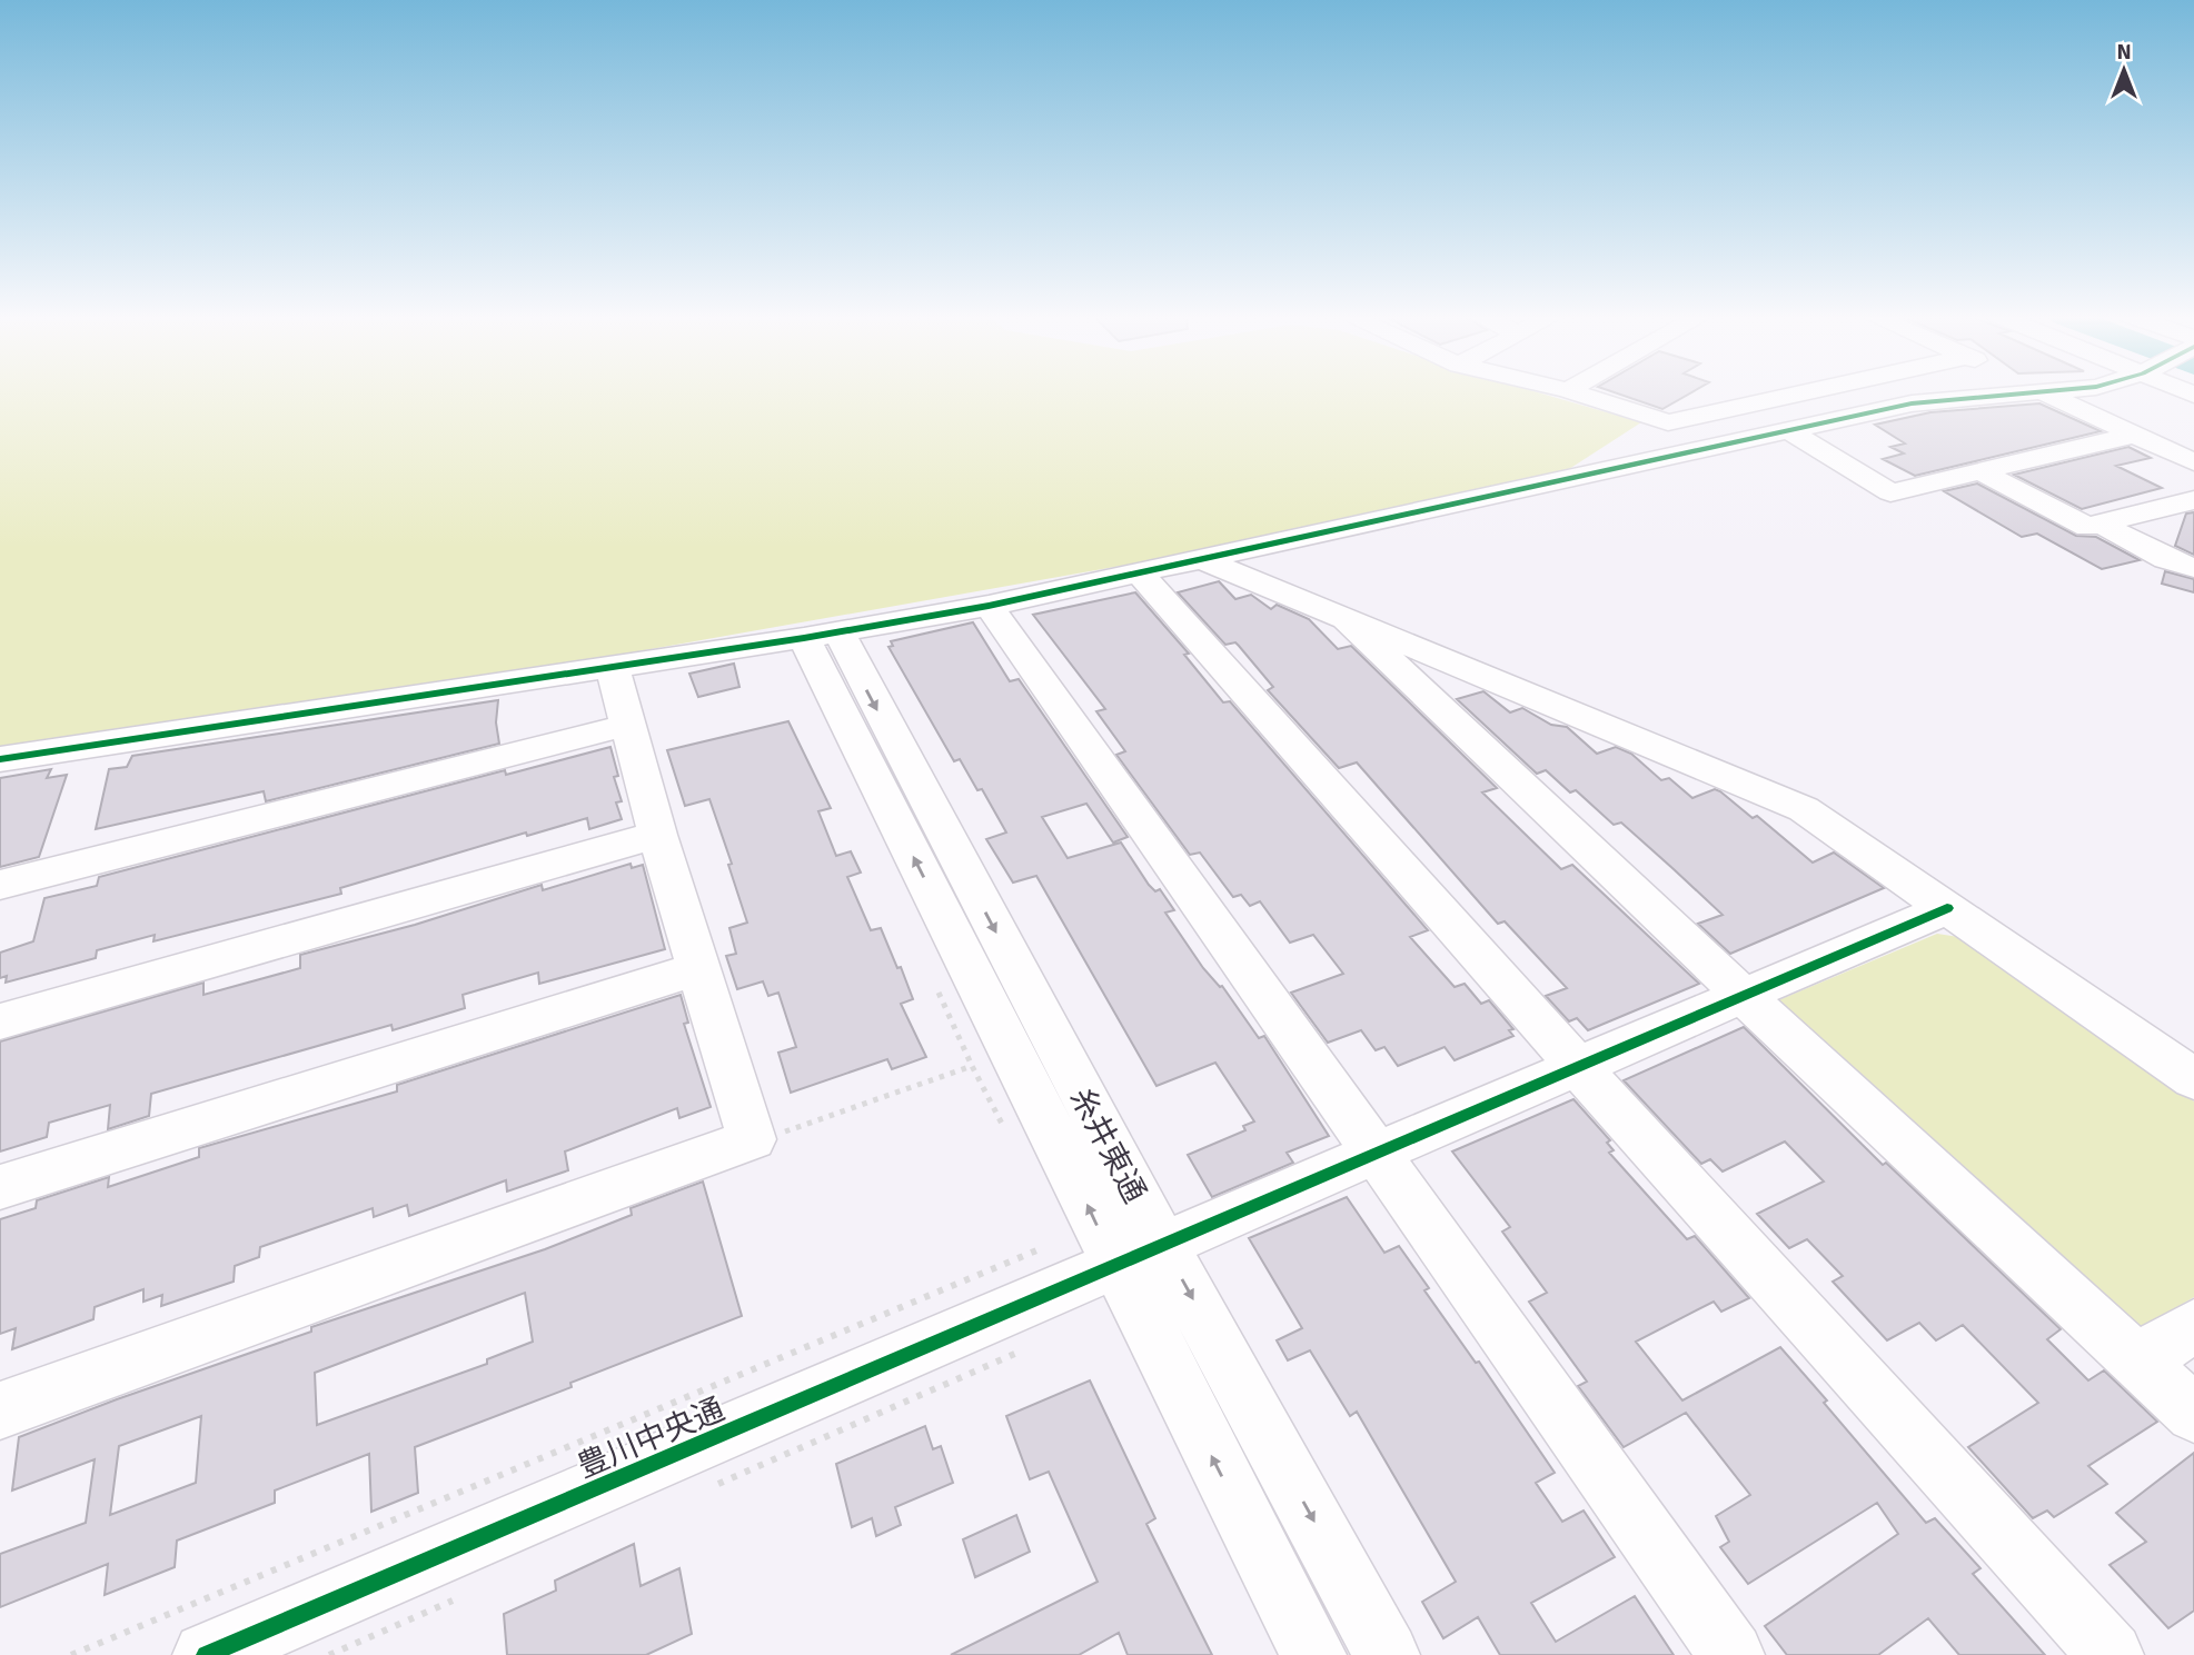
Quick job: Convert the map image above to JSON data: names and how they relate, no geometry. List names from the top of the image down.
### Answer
{
  "streets": {
    "street": ["糸井東通", "豊川中央通"]
  },
  "crossings": [
    ["糸井東通", "豊川中央通"]
  ],
  "north": "top"
}
